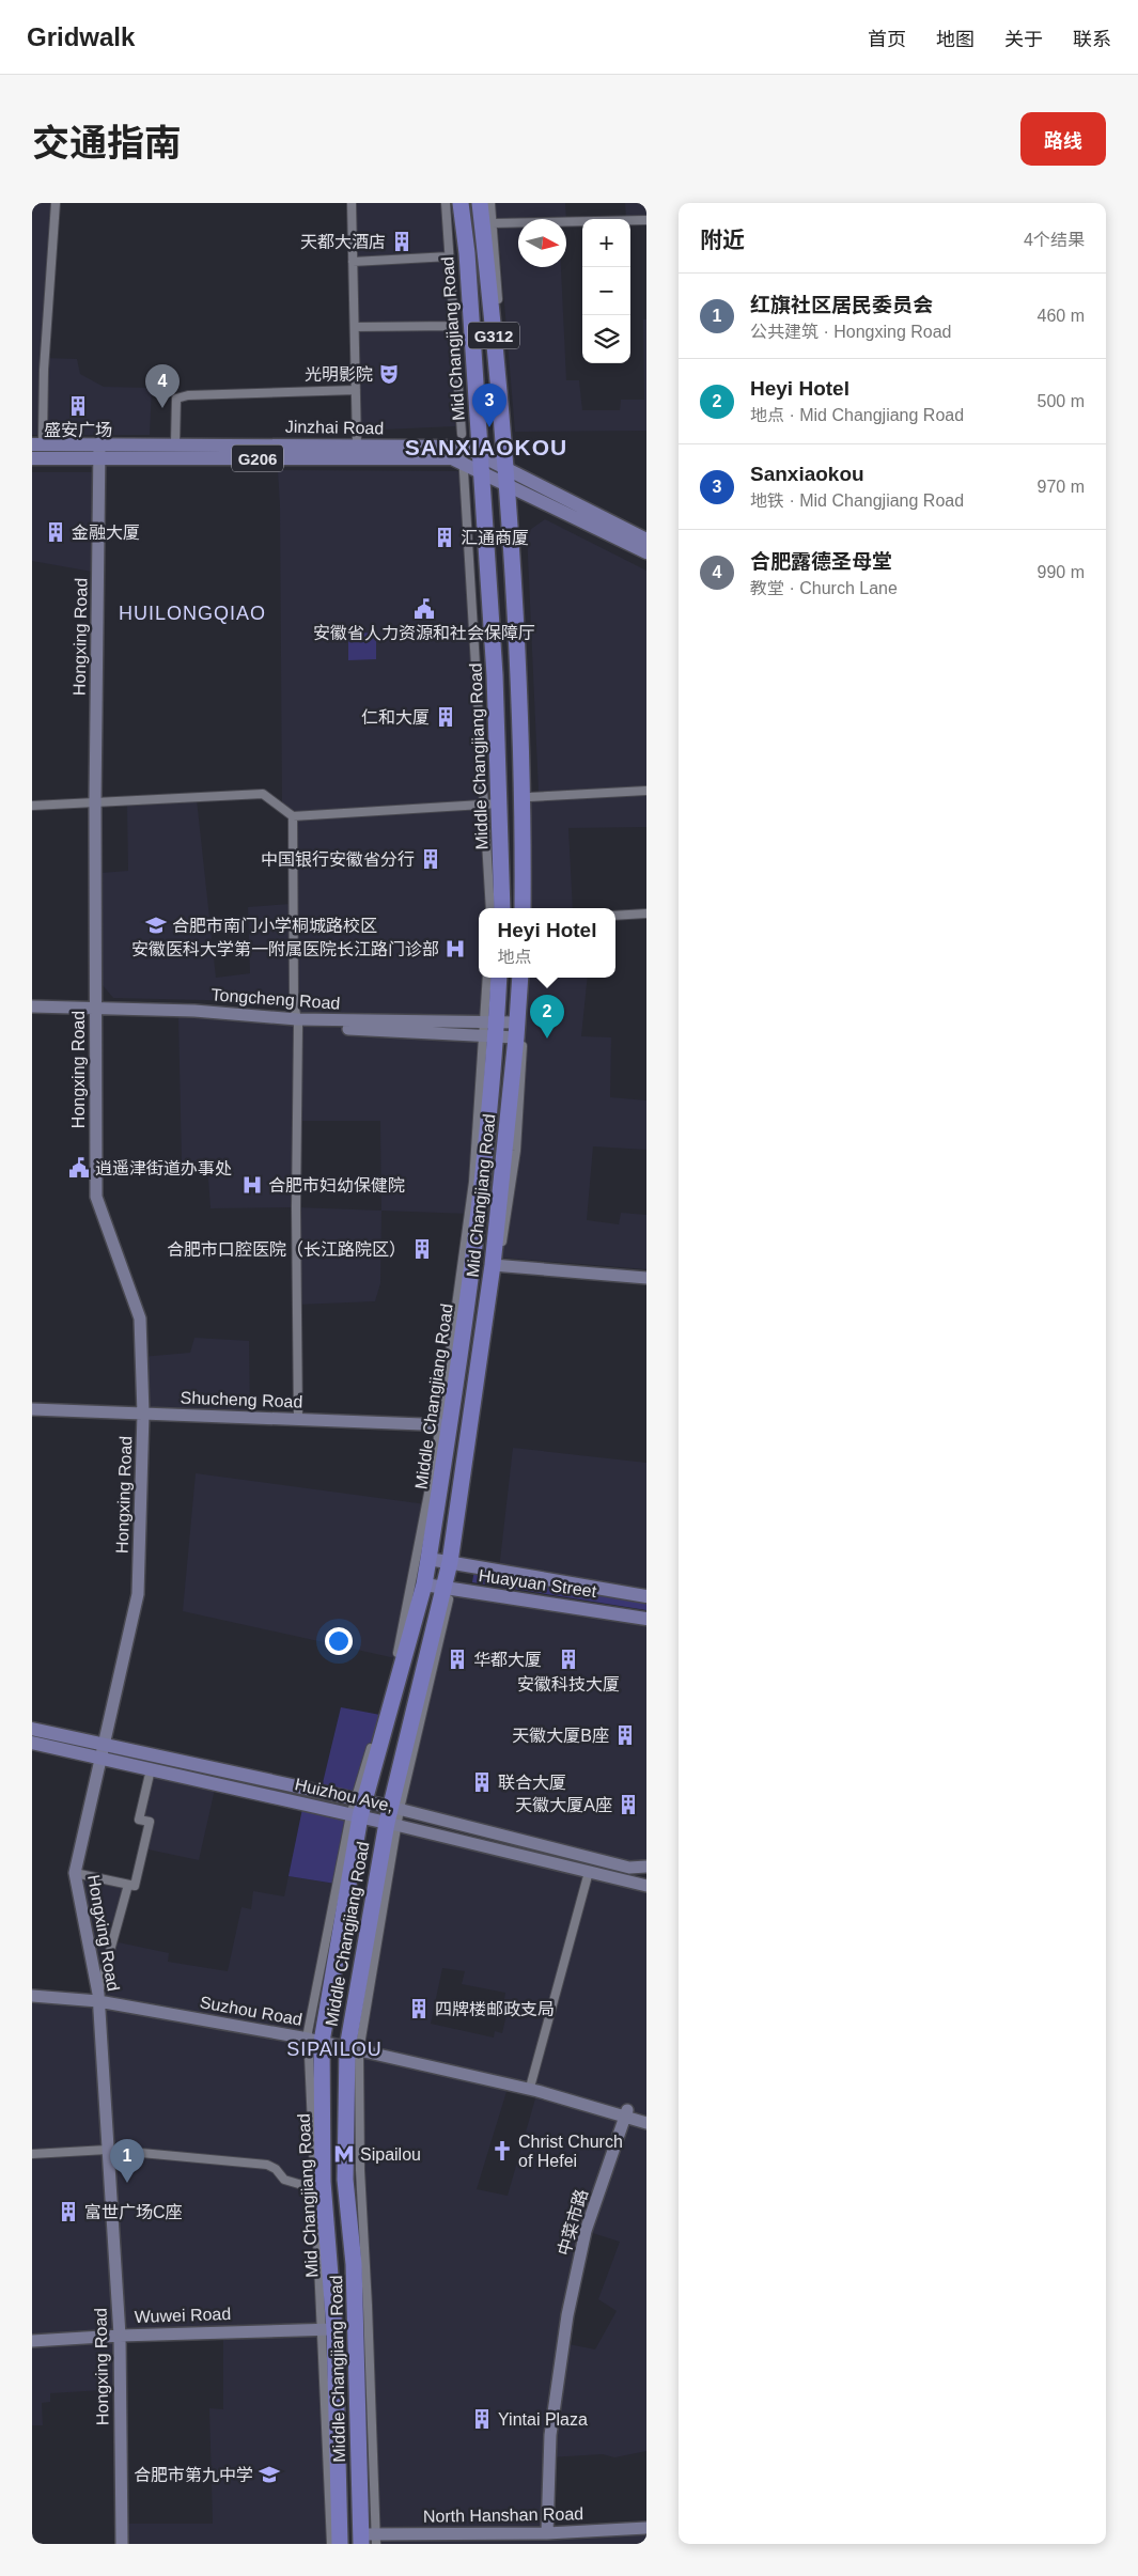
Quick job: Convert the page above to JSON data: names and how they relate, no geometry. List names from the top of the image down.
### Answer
{
  "streets": {
    "highway": ["G312", "Mid Changjiang Road", "Middle Changjiang Road"],
    "main road": [
      "Jinzhai Road",
      "G206",
      "Huayuan Street",
      "Huizhou Ave,"
    ],
    "street": [
      "Hongxing Road",
      "Tongcheng Road",
      "Shucheng Road",
      "Suzhou Road",
      "中菜市路",
      "Wuwei Road",
      "North Hanshan Road"
    ]
  },
  "crossings": [
    ["G312", "Jinzhai Road"],
    ["Mid Changjiang Road", "Jinzhai Road"],
    ["Mid Changjiang Road", "Middle Changjiang Road"],
    ["Mid Changjiang Road", "Tongcheng Road"],
    ["Mid Changjiang Road", "Huayuan Street"],
    ["Mid Changjiang Road", "Huizhou Ave,"],
    ["Mid Changjiang Road", "Suzhou Road"],
    ["Mid Changjiang Road", "Wuwei Road"],
    ["Jinzhai Road", "Hongxing Road"],
    ["Jinzhai Road", "Middle Changjiang Road"],
    ["Hongxing Road", "Tongcheng Road"],
    ["Hongxing Road", "Shucheng Road"],
    ["Hongxing Road", "Huizhou Ave,"],
    ["Hongxing Road", "Suzhou Road"],
    ["Hongxing Road", "Wuwei Road"],
    ["Middle Changjiang Road", "Tongcheng Road"],
    ["Middle Changjiang Road", "Shucheng Road"],
    ["Middle Changjiang Road", "Huayuan Street"],
    ["Middle Changjiang Road", "Huizhou Ave,"],
    ["Middle Changjiang Road", "Suzhou Road"],
    ["Middle Changjiang Road", "North Hanshan Road"],
    ["Suzhou Road", "中菜市路"],
    ["中菜市路", "North Hanshan Road"]
  ],
  "districts": ["SANXIAOKOU", "HUILONGQIAO", "SIPAILOU"],
  "places": {
    "building": [
      "天都大酒店",
      "盛安广场",
      "金融大厦",
      "汇通商厦",
      "仁和大厦",
      "中国银行安徽省分行",
      "合肥市口腔医院（长江路院区）",
      "华都大厦",
      "安徽科技大厦",
      "天徽大厦B座",
      "联合大厦",
      "天徽大厦A座",
      "四牌楼邮政支局",
      "富世广场C座",
      "Yintai Plaza"
    ],
    "theatre": ["光明影院"],
    "public building": ["安徽省人力资源和社会保障厅", "逍遥津街道办事处"],
    "school or university": ["合肥市南门小学桐城路校区", "合肥市第九中学"],
    "hospital": ["安徽医科大学第一附属医院长江路门诊部", "合肥市妇幼保健院"],
    "church": ["Christ Church of Hefei"],
    "metro station": ["Sipailou"]
  },
  "north": "right",
  "page": {
    "header": "Gridwalk",
    "nav": [
      "首页",
      "地图",
      "关于",
      "联系"
    ],
    "title": "交通指南",
    "buttons": "路线",
    "heading": ["附近", "4个结果"],
    "map_buttons": ["+", "−"],
    "list": [
      {
        "mark": "1",
        "name": "红旗社区居民委员会",
        "note": "公共建筑 · Hongxing Road",
        "value": "460 m"
      },
      {
        "mark": "2",
        "name": "Heyi Hotel",
        "note": "地点 · Mid Changjiang Road",
        "value": "500 m"
      },
      {
        "mark": "3",
        "name": "Sanxiaokou",
        "note": "地铁 · Mid Changjiang Road",
        "value": "970 m"
      },
      {
        "mark": "4",
        "name": "合肥露德圣母堂",
        "note": "教堂 · Church Lane",
        "value": "990 m"
      }
    ],
    "pins": [
      "4",
      "3",
      "2",
      "1"
    ],
    "popup": ["Heyi Hotel", "地点"]
  }
}
